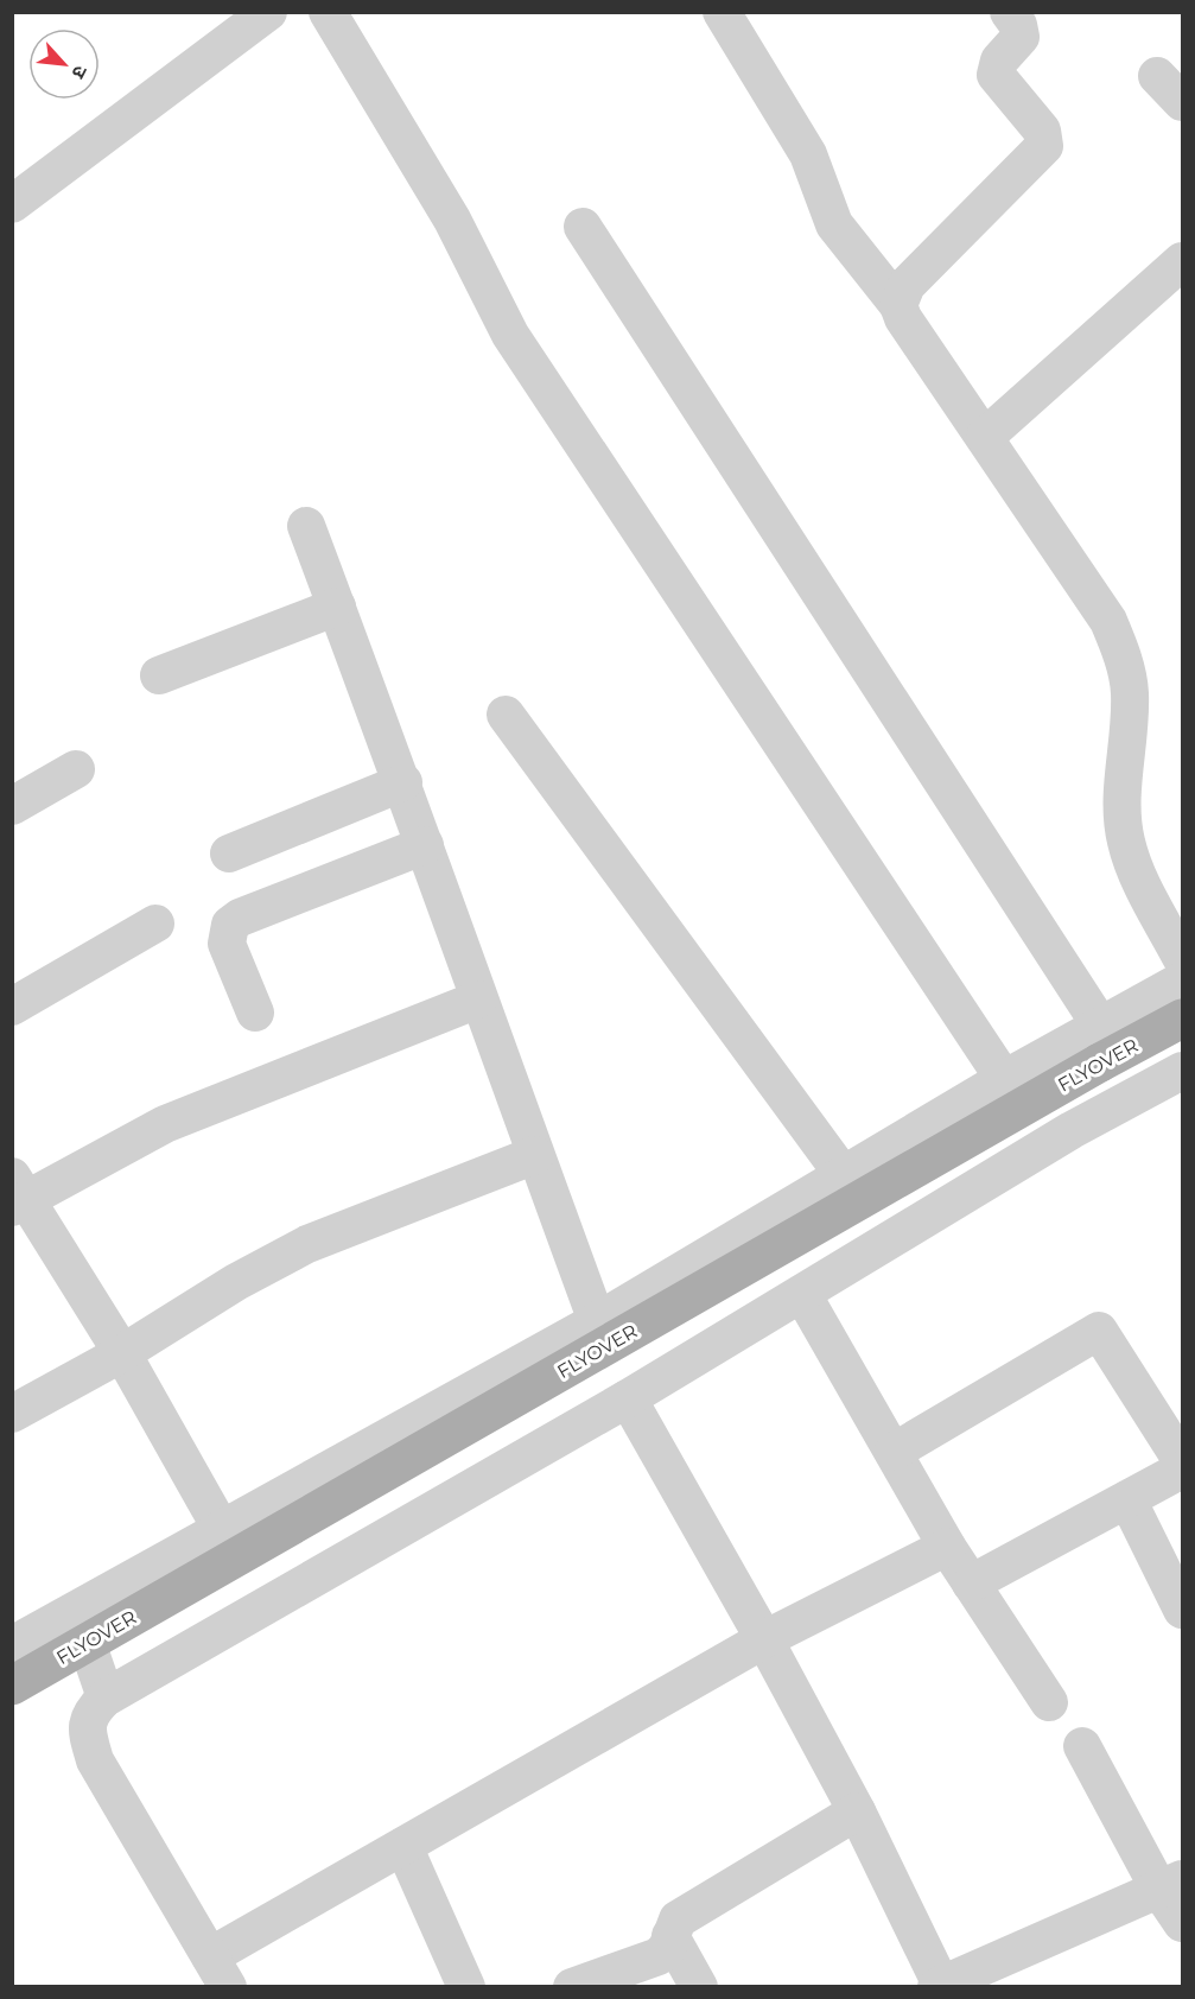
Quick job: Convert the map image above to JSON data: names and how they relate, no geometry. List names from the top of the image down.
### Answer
{
  "streets": {
    "main road": ["FLYOVER"]
  },
  "north": "bottom right"
}
